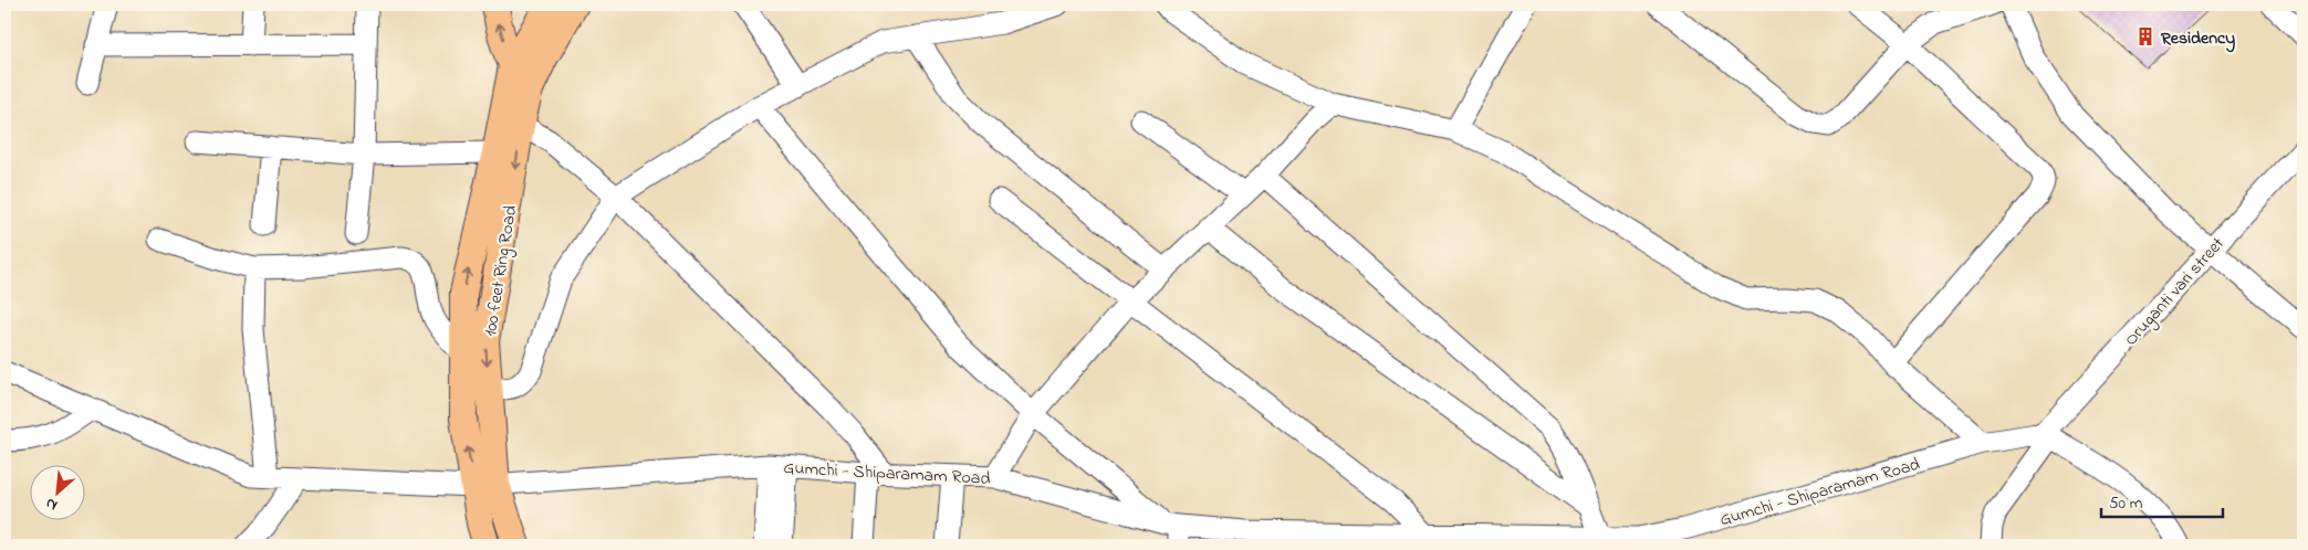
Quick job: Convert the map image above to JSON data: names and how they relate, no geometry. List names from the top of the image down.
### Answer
{
  "streets": {
    "main road": ["100 feet Ring Road"],
    "street": ["Oruganti vari street", "Gumchi - Shiparamam Road"]
  },
  "crossings": [
    ["100 feet Ring Road", "Gumchi - Shiparamam Road"],
    ["Oruganti vari street", "Gumchi - Shiparamam Road"]
  ],
  "places": {
    "building": ["Residency"]
  },
  "scale_bar": "50 m",
  "north": "bottom left"
}
